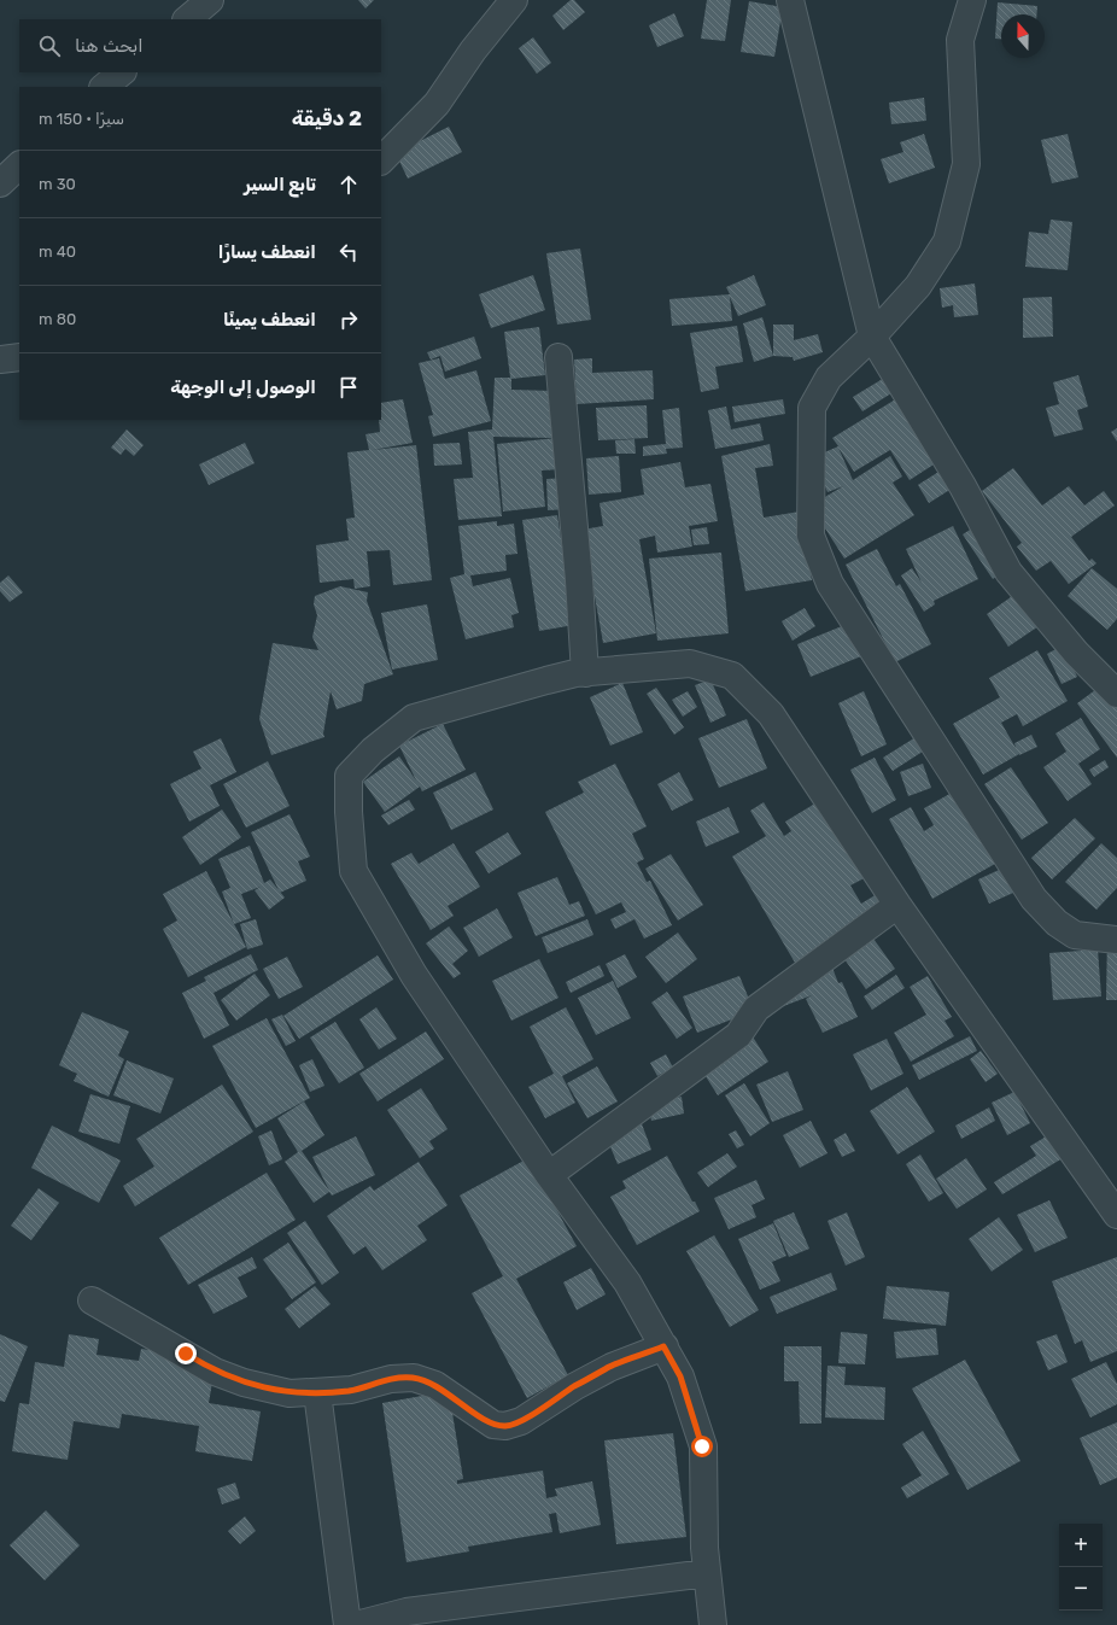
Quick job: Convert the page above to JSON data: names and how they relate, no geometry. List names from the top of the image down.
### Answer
{
  "north": "top",
  "page": {
    "search": "ابحث هنا",
    "heading": ["2 دقيقة", "سيرًا · 150 m"],
    "list": [
      ["تابع السير", "30 m"],
      ["انعطف يسارًا", "40 m"],
      ["انعطف يمينًا", "80 m"],
      "الوصول إلى الوجهة"
    ],
    "map_buttons": ["+", "−"]
  }
}
